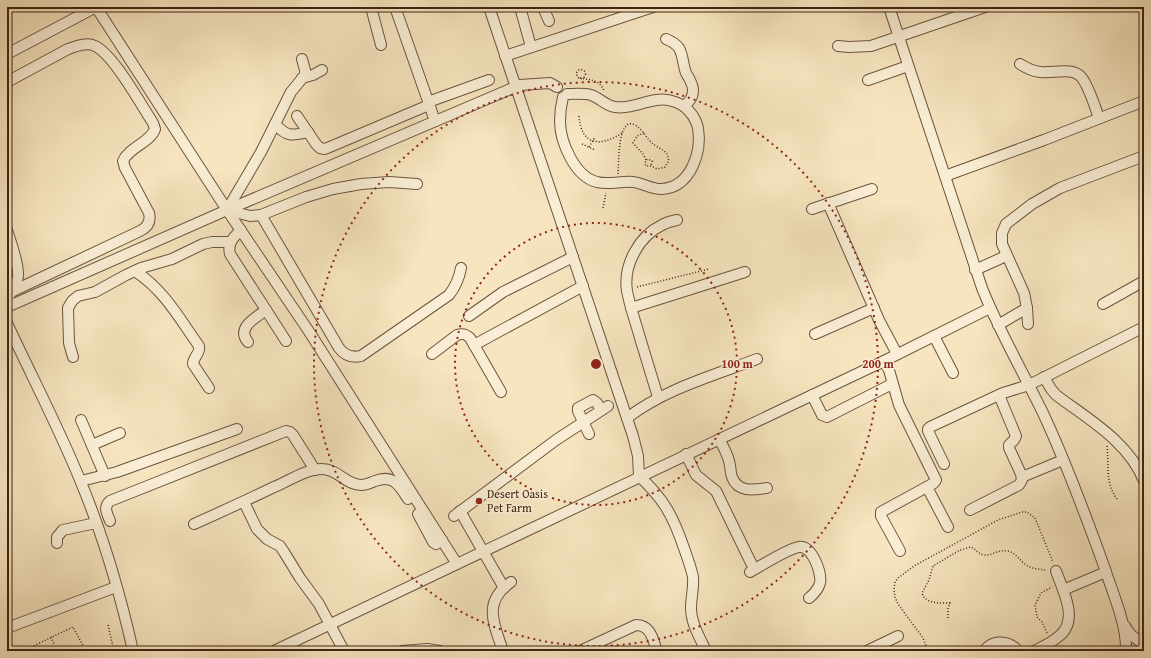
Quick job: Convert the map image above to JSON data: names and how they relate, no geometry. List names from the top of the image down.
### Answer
{
  "places": ["Desert Oasis Pet Farm"],
  "rings": ["100 m", "200 m"]
}
